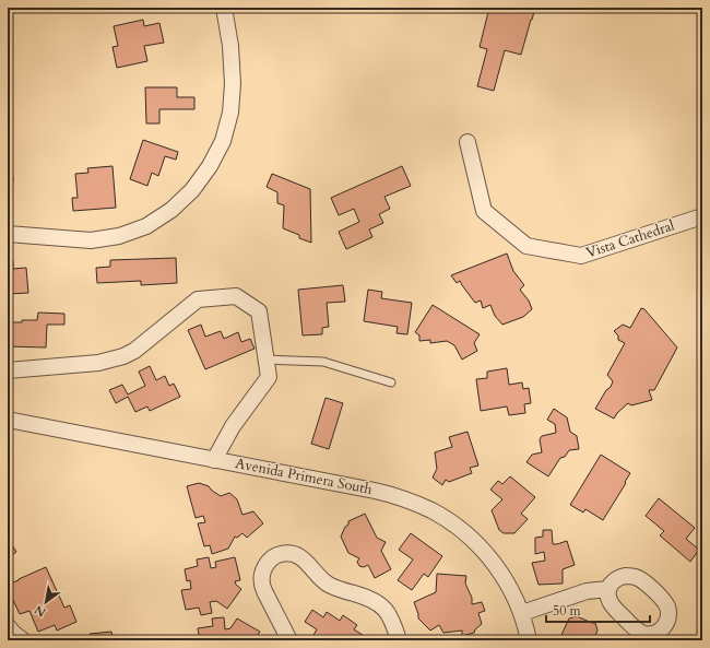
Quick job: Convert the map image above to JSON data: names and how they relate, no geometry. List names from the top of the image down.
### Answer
{
  "streets": {
    "street": ["Vista Cathedral", "Avenida Primera South"]
  },
  "scale_bar": "50 m",
  "north": "bottom left"
}
